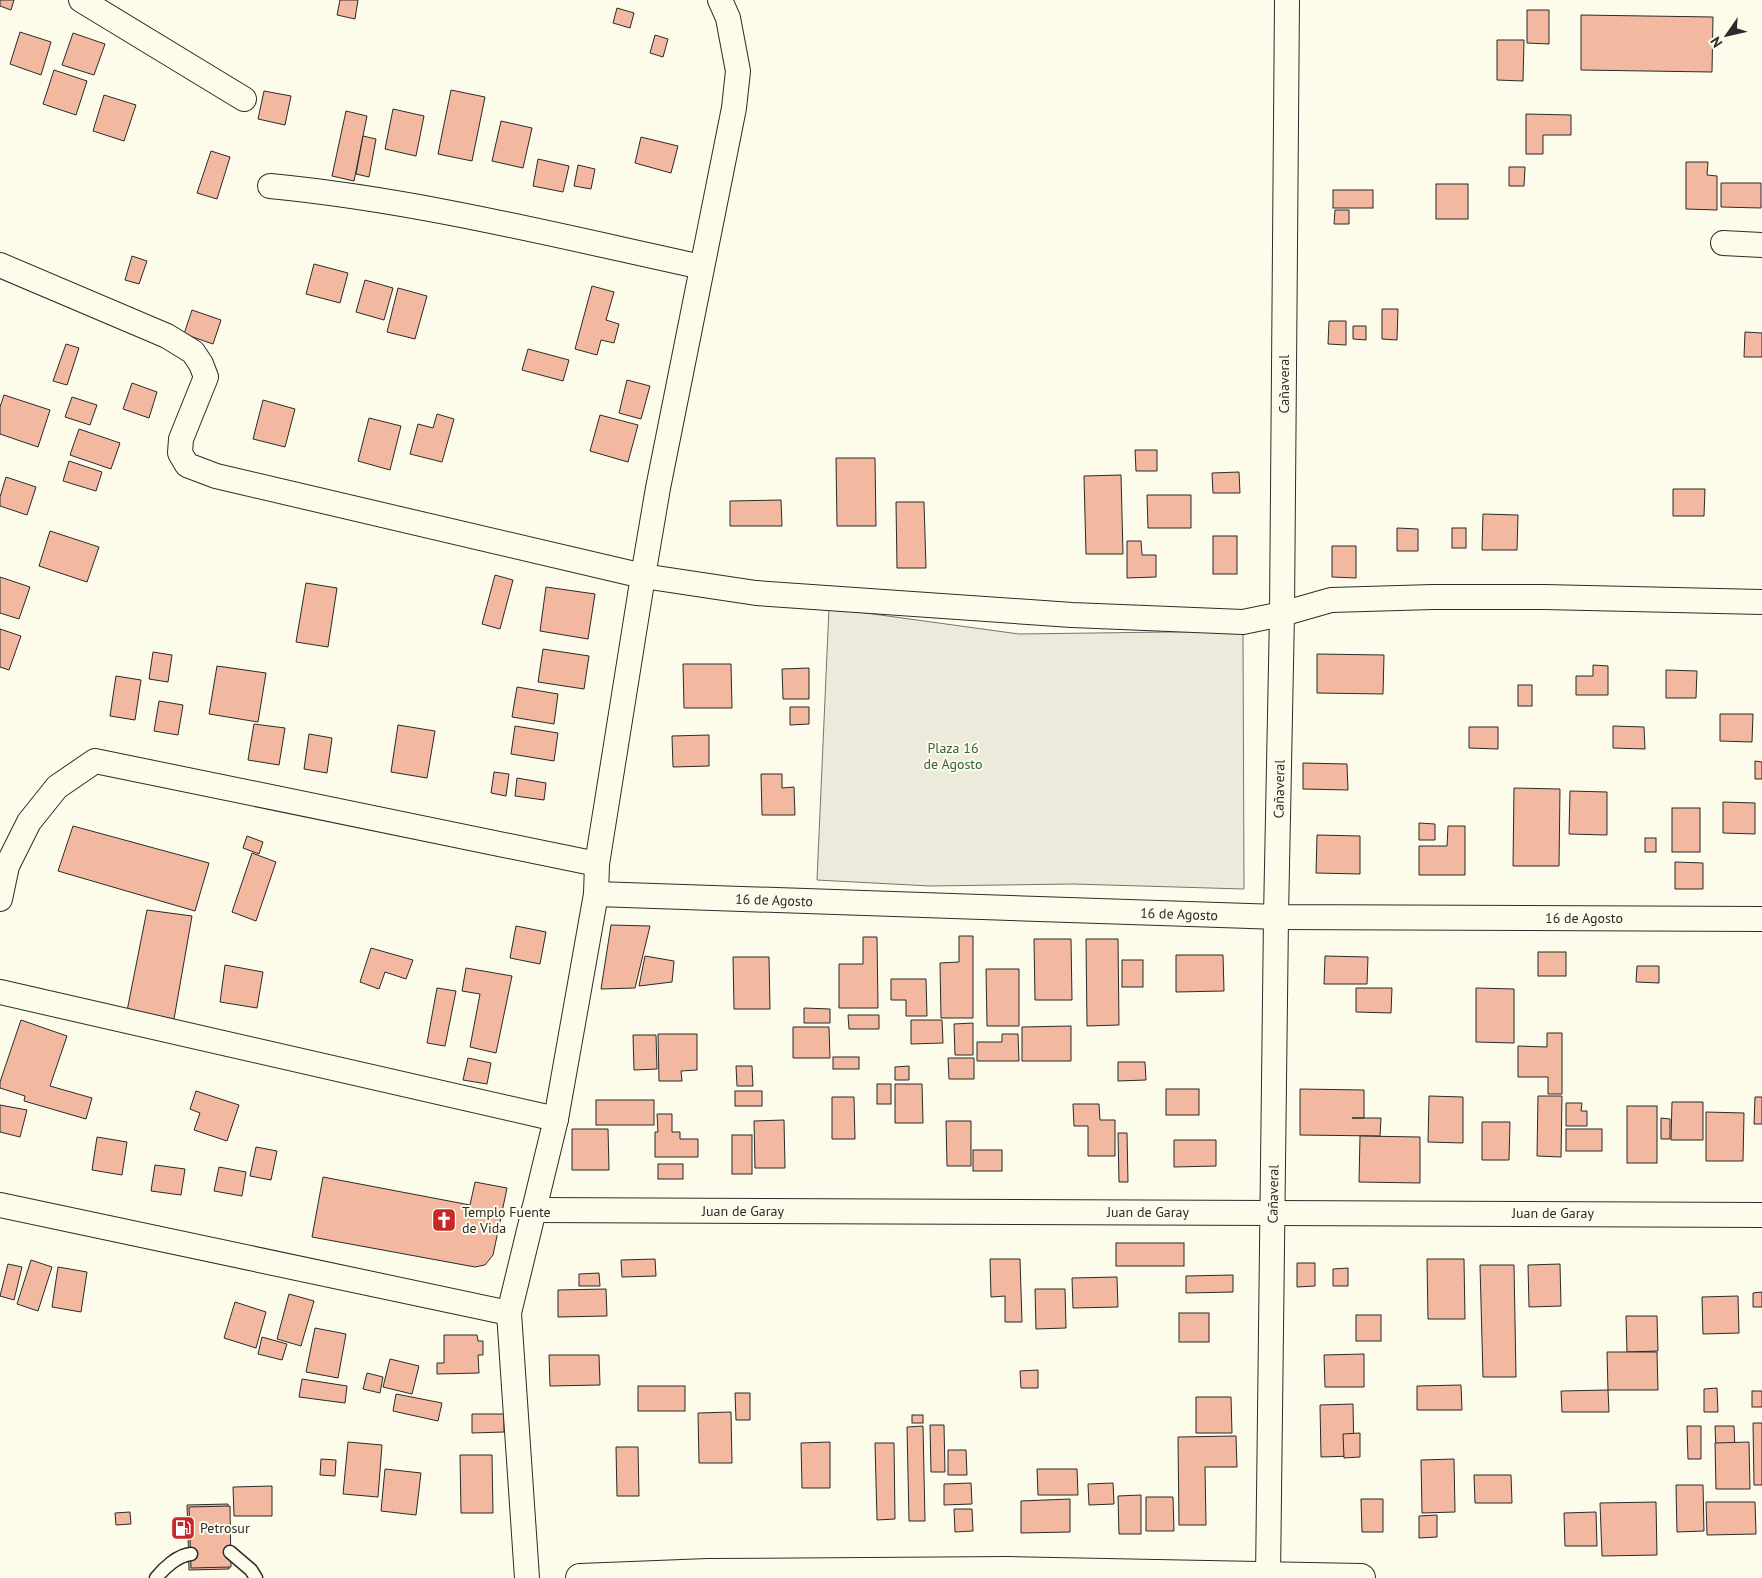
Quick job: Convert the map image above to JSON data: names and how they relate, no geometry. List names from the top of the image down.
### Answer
{
  "streets": {
    "street": ["Cañaveral", "16 de Agosto", "Juan de Garay"]
  },
  "crossings": [
    ["Cañaveral", "16 de Agosto"],
    ["Cañaveral", "Juan de Garay"]
  ],
  "parks": ["Plaza 16 de Agosto"],
  "places": {
    "church": ["Templo Fuente de Vida"],
    "fuel station": ["Petrosur"]
  },
  "north": "bottom left"
}
